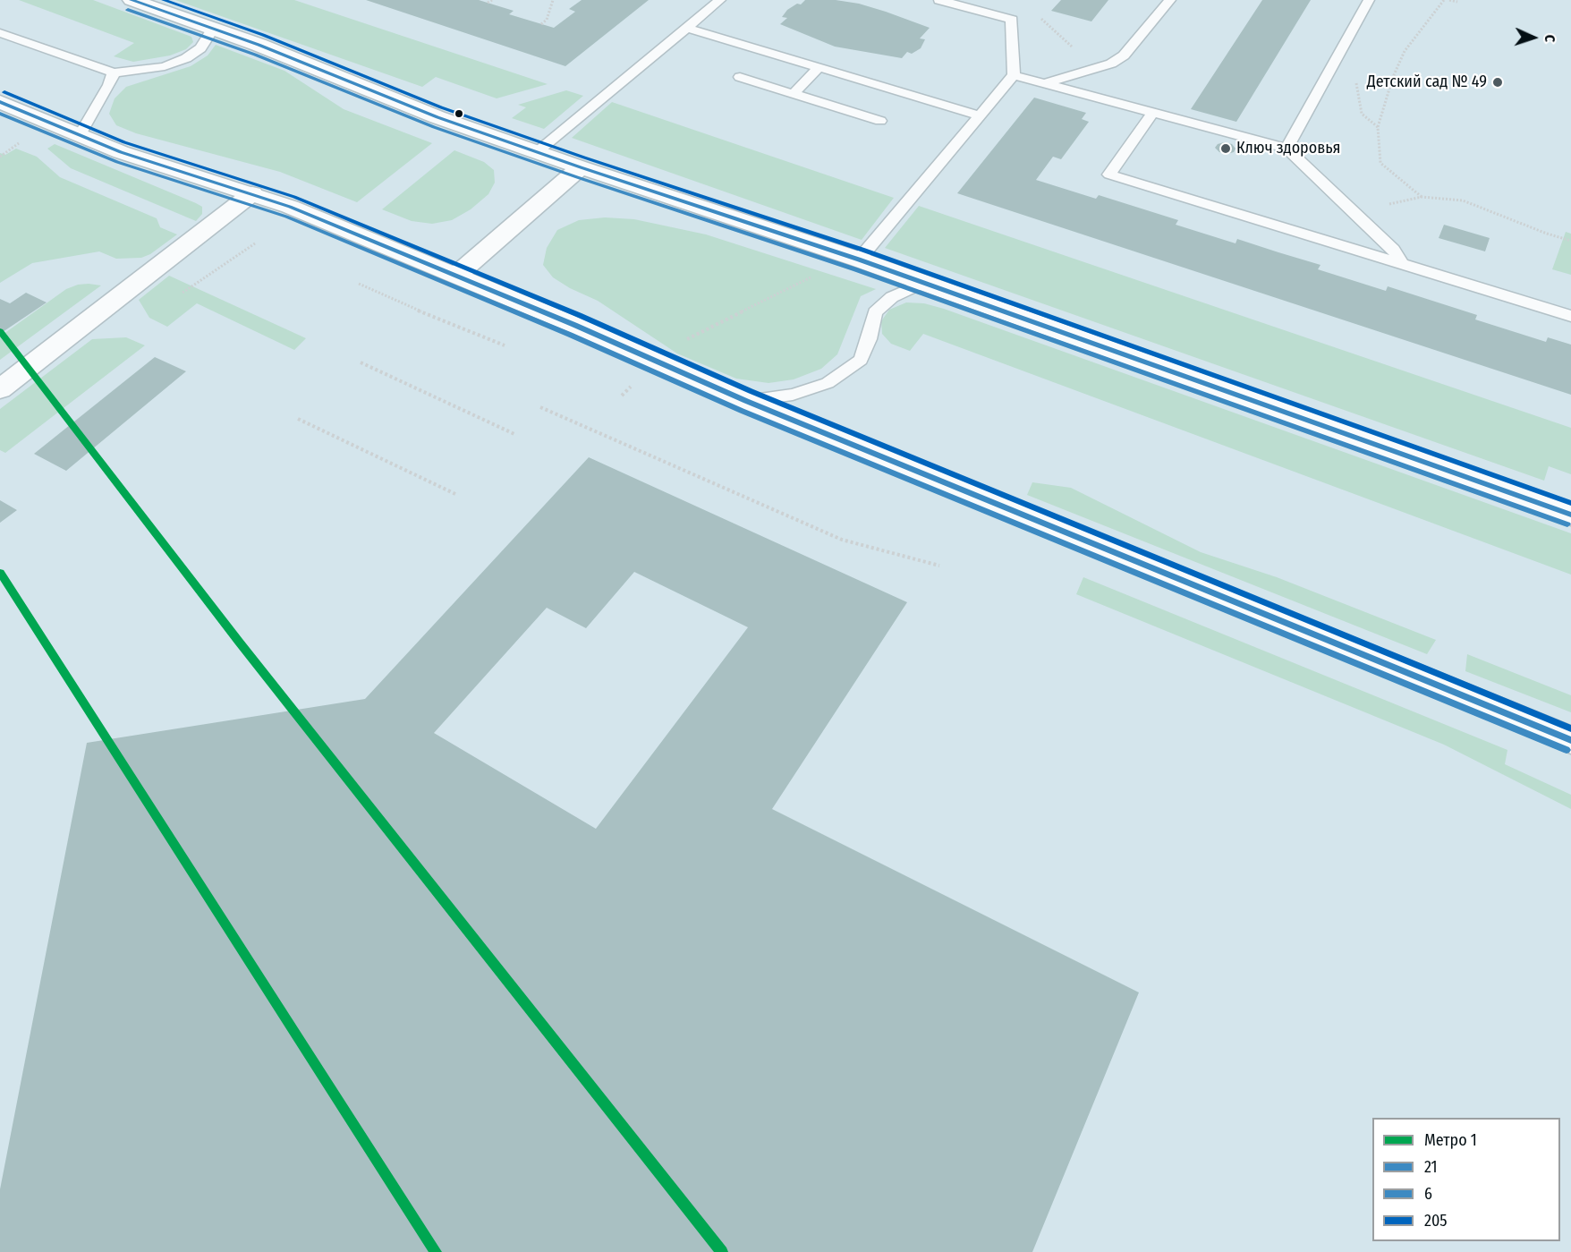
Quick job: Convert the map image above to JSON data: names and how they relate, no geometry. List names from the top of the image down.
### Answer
{
  "places": ["Детский сад № 49", "Ключ здоровья"],
  "lines": [
    "transit line 21",
    "transit line 205",
    "transit line 6",
    "metro line 1"
  ],
  "legend": [
    "Метро 1",
    "21",
    "6",
    "205"
  ],
  "north": "right"
}
